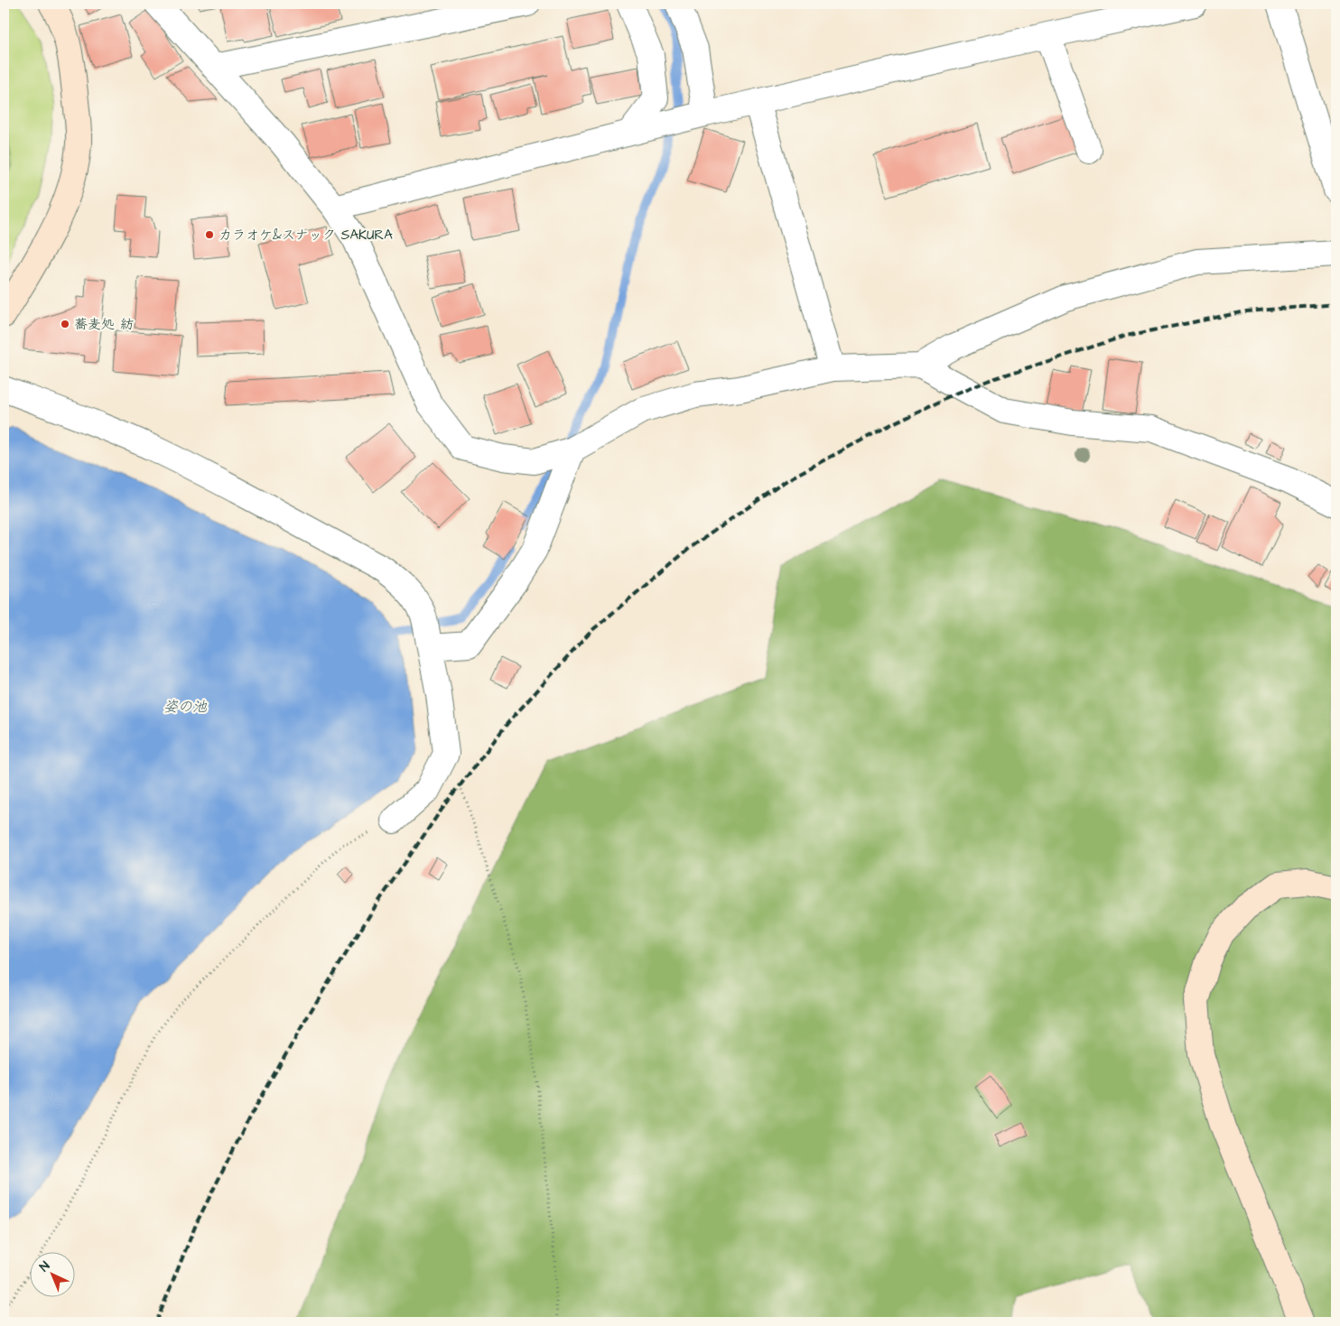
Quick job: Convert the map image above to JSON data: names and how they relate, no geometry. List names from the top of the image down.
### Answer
{
  "water": ["姿の池"],
  "places": ["カラオケ&スナック SAKURA", "蕎麦処 紡"],
  "north": "top left"
}
